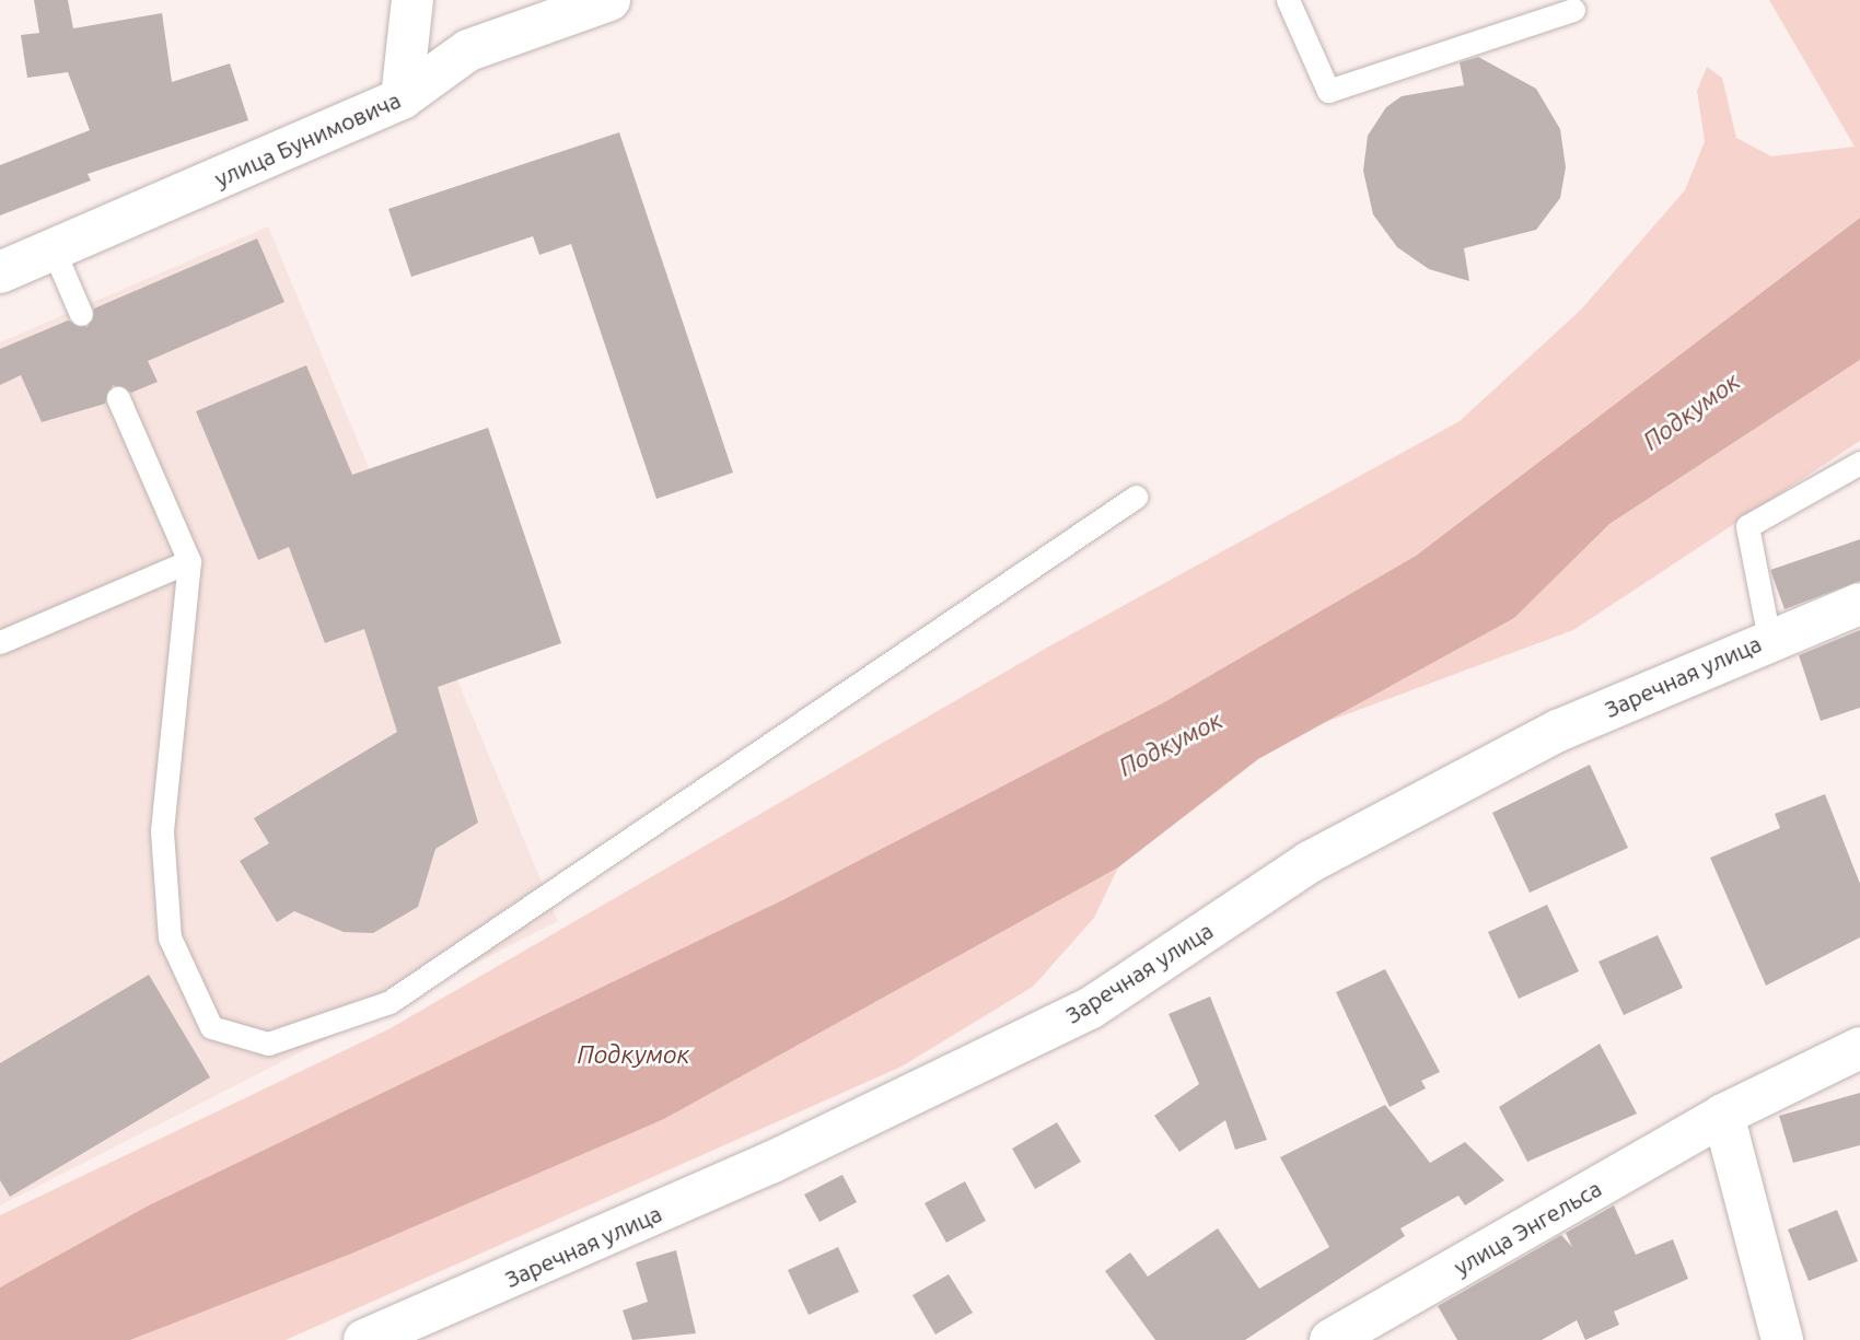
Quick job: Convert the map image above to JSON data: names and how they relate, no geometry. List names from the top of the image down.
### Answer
{
  "streets": {
    "street": ["улица Бунимовича", "Заречная улица", "улица Энгельса"]
  },
  "water": ["Подкумок"]
}
